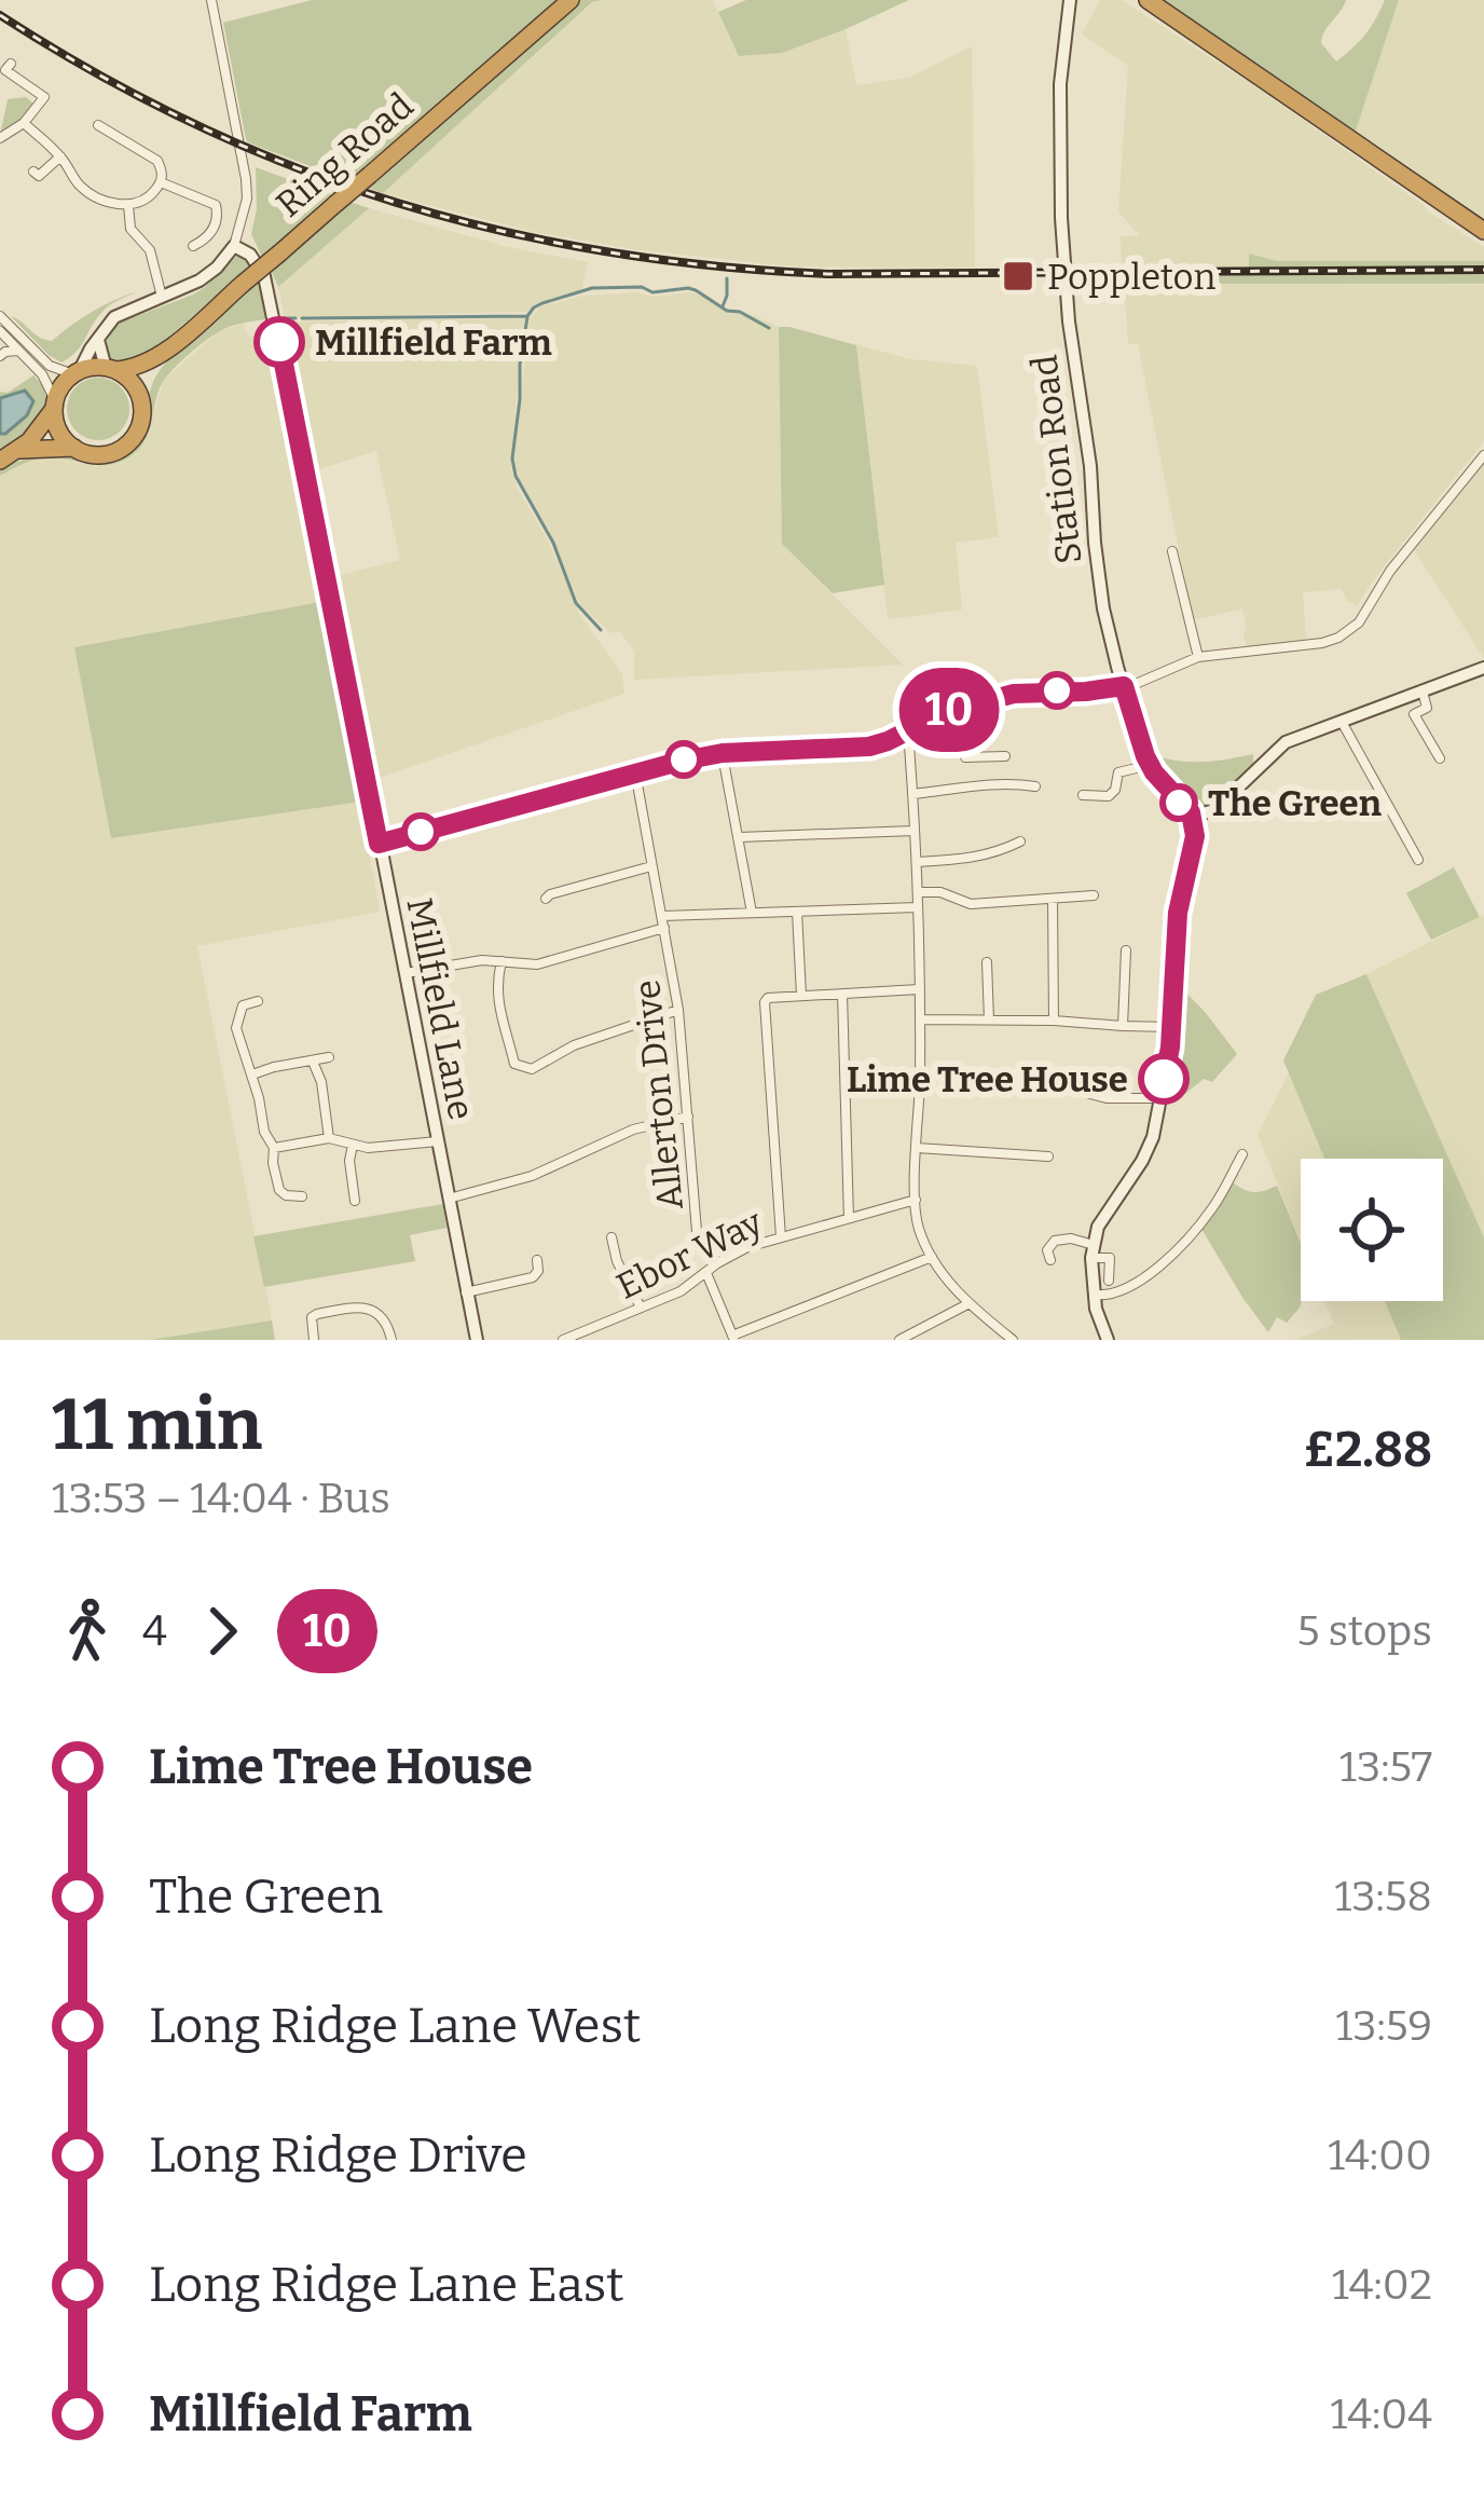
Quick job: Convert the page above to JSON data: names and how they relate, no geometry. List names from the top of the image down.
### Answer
{
  "streets": {
    "highway": ["Ring Road"],
    "street": [
      "Station Road",
      "Millfield Lane",
      "Allerton Drive",
      "Ebor Way"
    ]
  },
  "crossings": [
    ["Allerton Drive", "Ebor Way"]
  ],
  "places": {
    "transit": ["Poppleton"],
    "other": ["Millfield Farm", "The Green", "Lime Tree House"]
  },
  "lines": ["bus line 10"],
  "page": {
    "on_map": "10",
    "heading": ["11 min", "13:53 – 14:04 · Bus", "£2.88"],
    "legs": ["4", "10", "5 stops"],
    "list": [
      {
        "name": "Lime Tree House",
        "value": "13:57"
      },
      {
        "name": "The Green",
        "value": "13:58"
      },
      {
        "name": "Long Ridge Lane West",
        "value": "13:59"
      },
      {
        "name": "Long Ridge Drive",
        "value": "14:00"
      },
      {
        "name": "Long Ridge Lane East",
        "value": "14:02"
      },
      {
        "name": "Millfield Farm",
        "value": "14:04"
      }
    ]
  }
}
